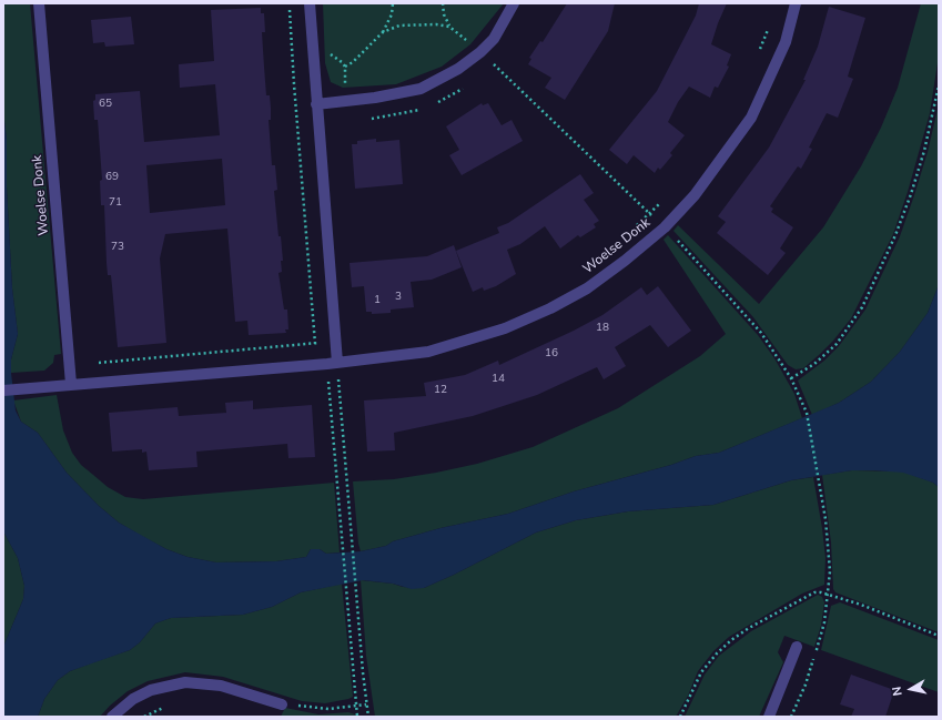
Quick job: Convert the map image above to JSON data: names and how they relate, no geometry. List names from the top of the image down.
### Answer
{
  "streets": {
    "street": ["Woelse Donk"]
  },
  "house_numbers": [
    "65",
    "69",
    "71",
    "73",
    "3",
    "1",
    "18",
    "16",
    "14",
    "12"
  ],
  "north": "left"
}
